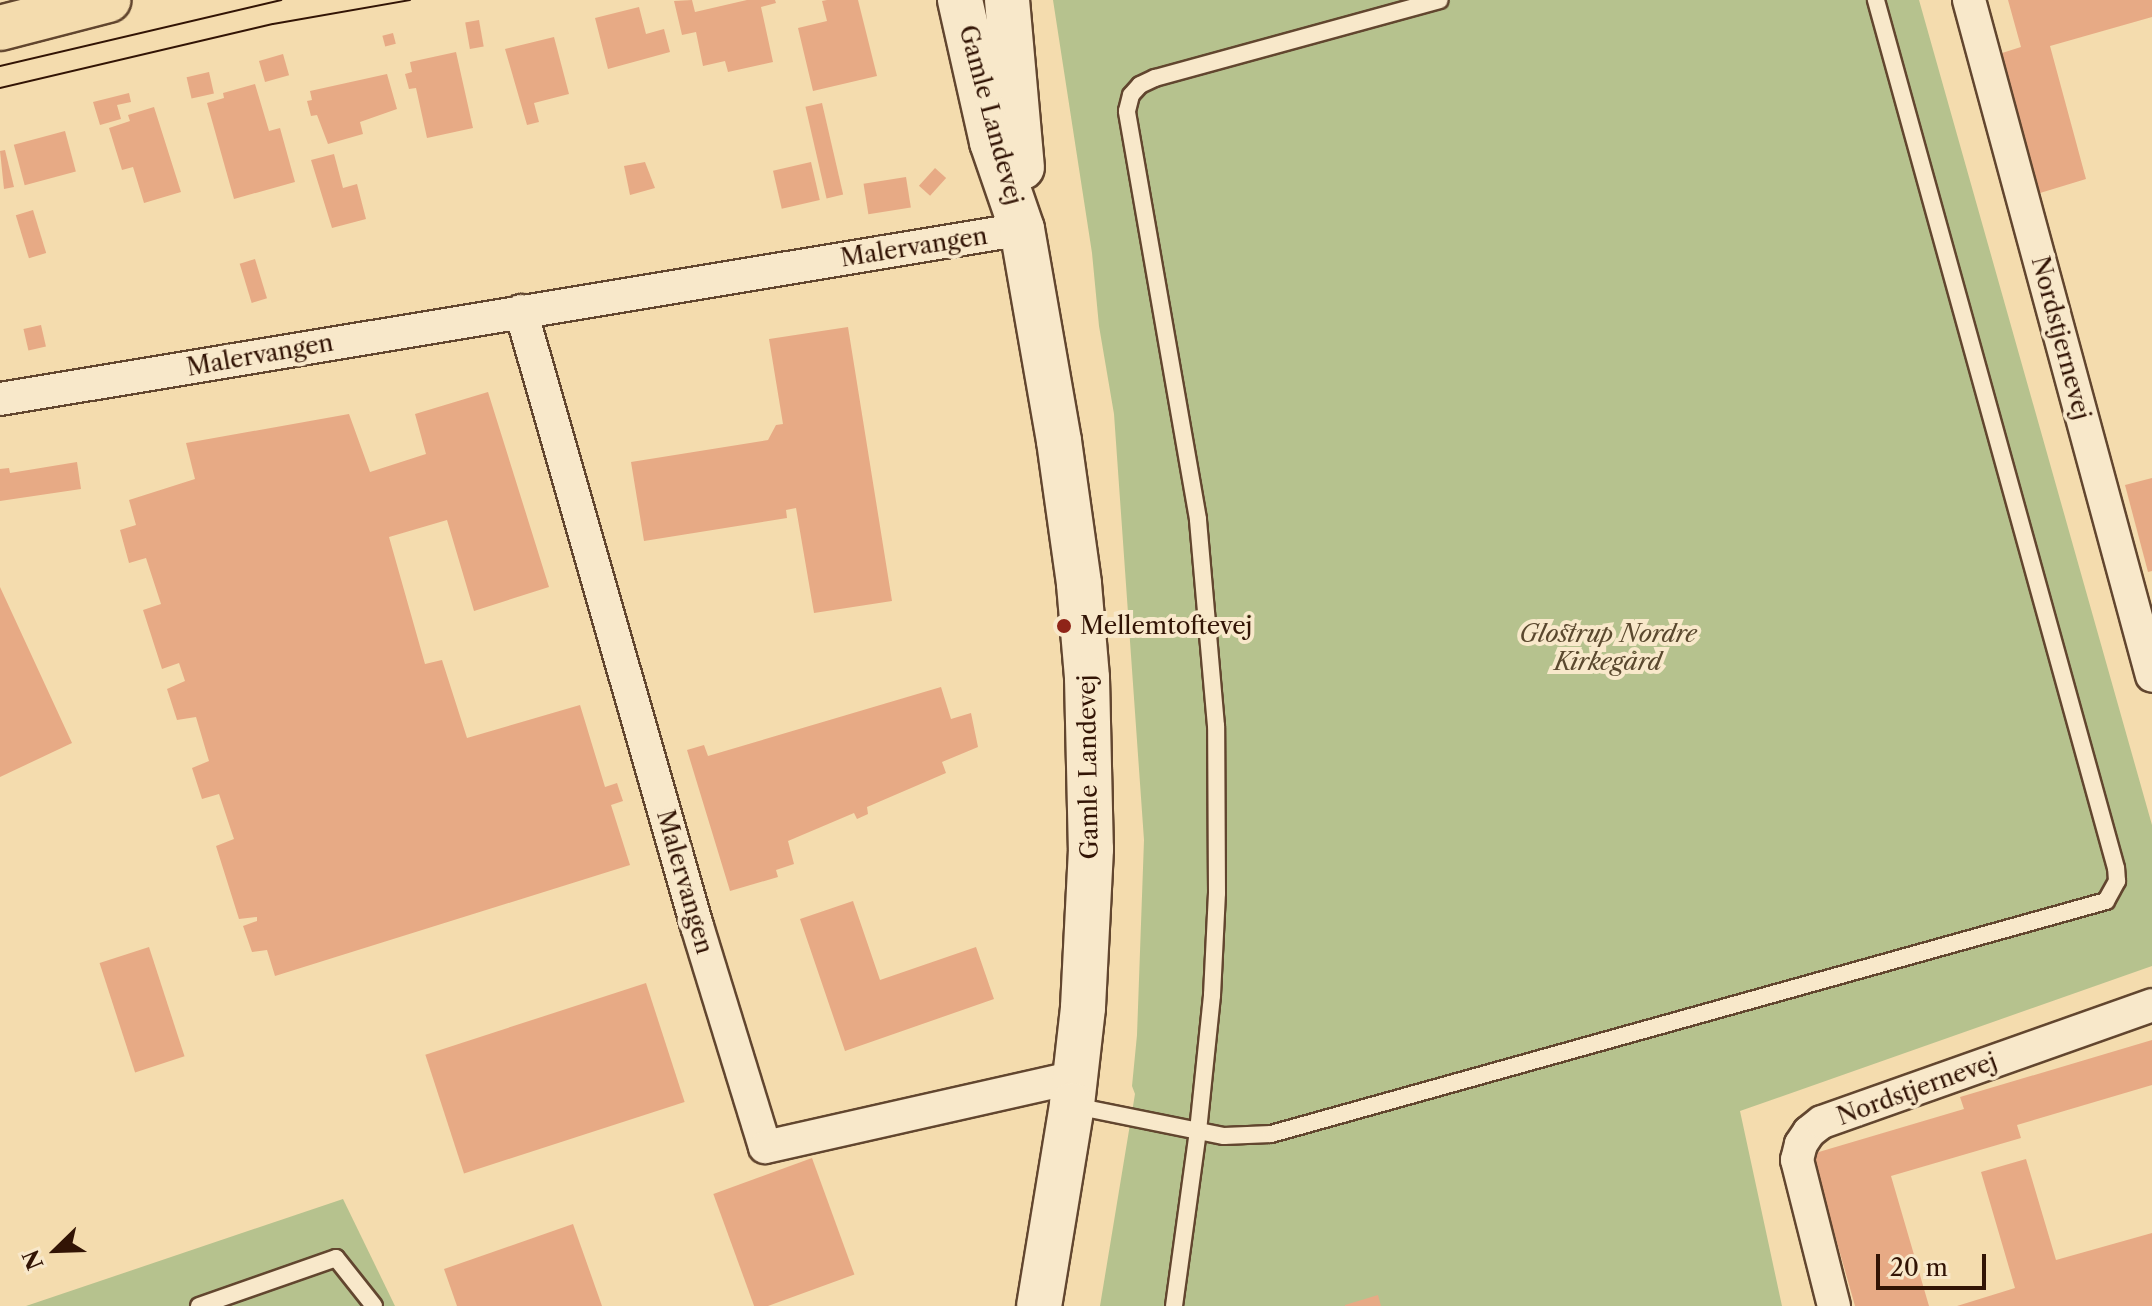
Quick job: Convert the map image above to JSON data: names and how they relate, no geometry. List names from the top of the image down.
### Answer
{
  "streets": {
    "street": ["Gamle Landevej", "Malervangen", "Nordstjernevej"]
  },
  "crossings": [
    ["Gamle Landevej", "Malervangen"]
  ],
  "parks": ["Glostrup Nordre Kirkegård"],
  "places": ["Mellemtoftevej"],
  "scale_bar": "20 m",
  "north": "bottom left"
}
